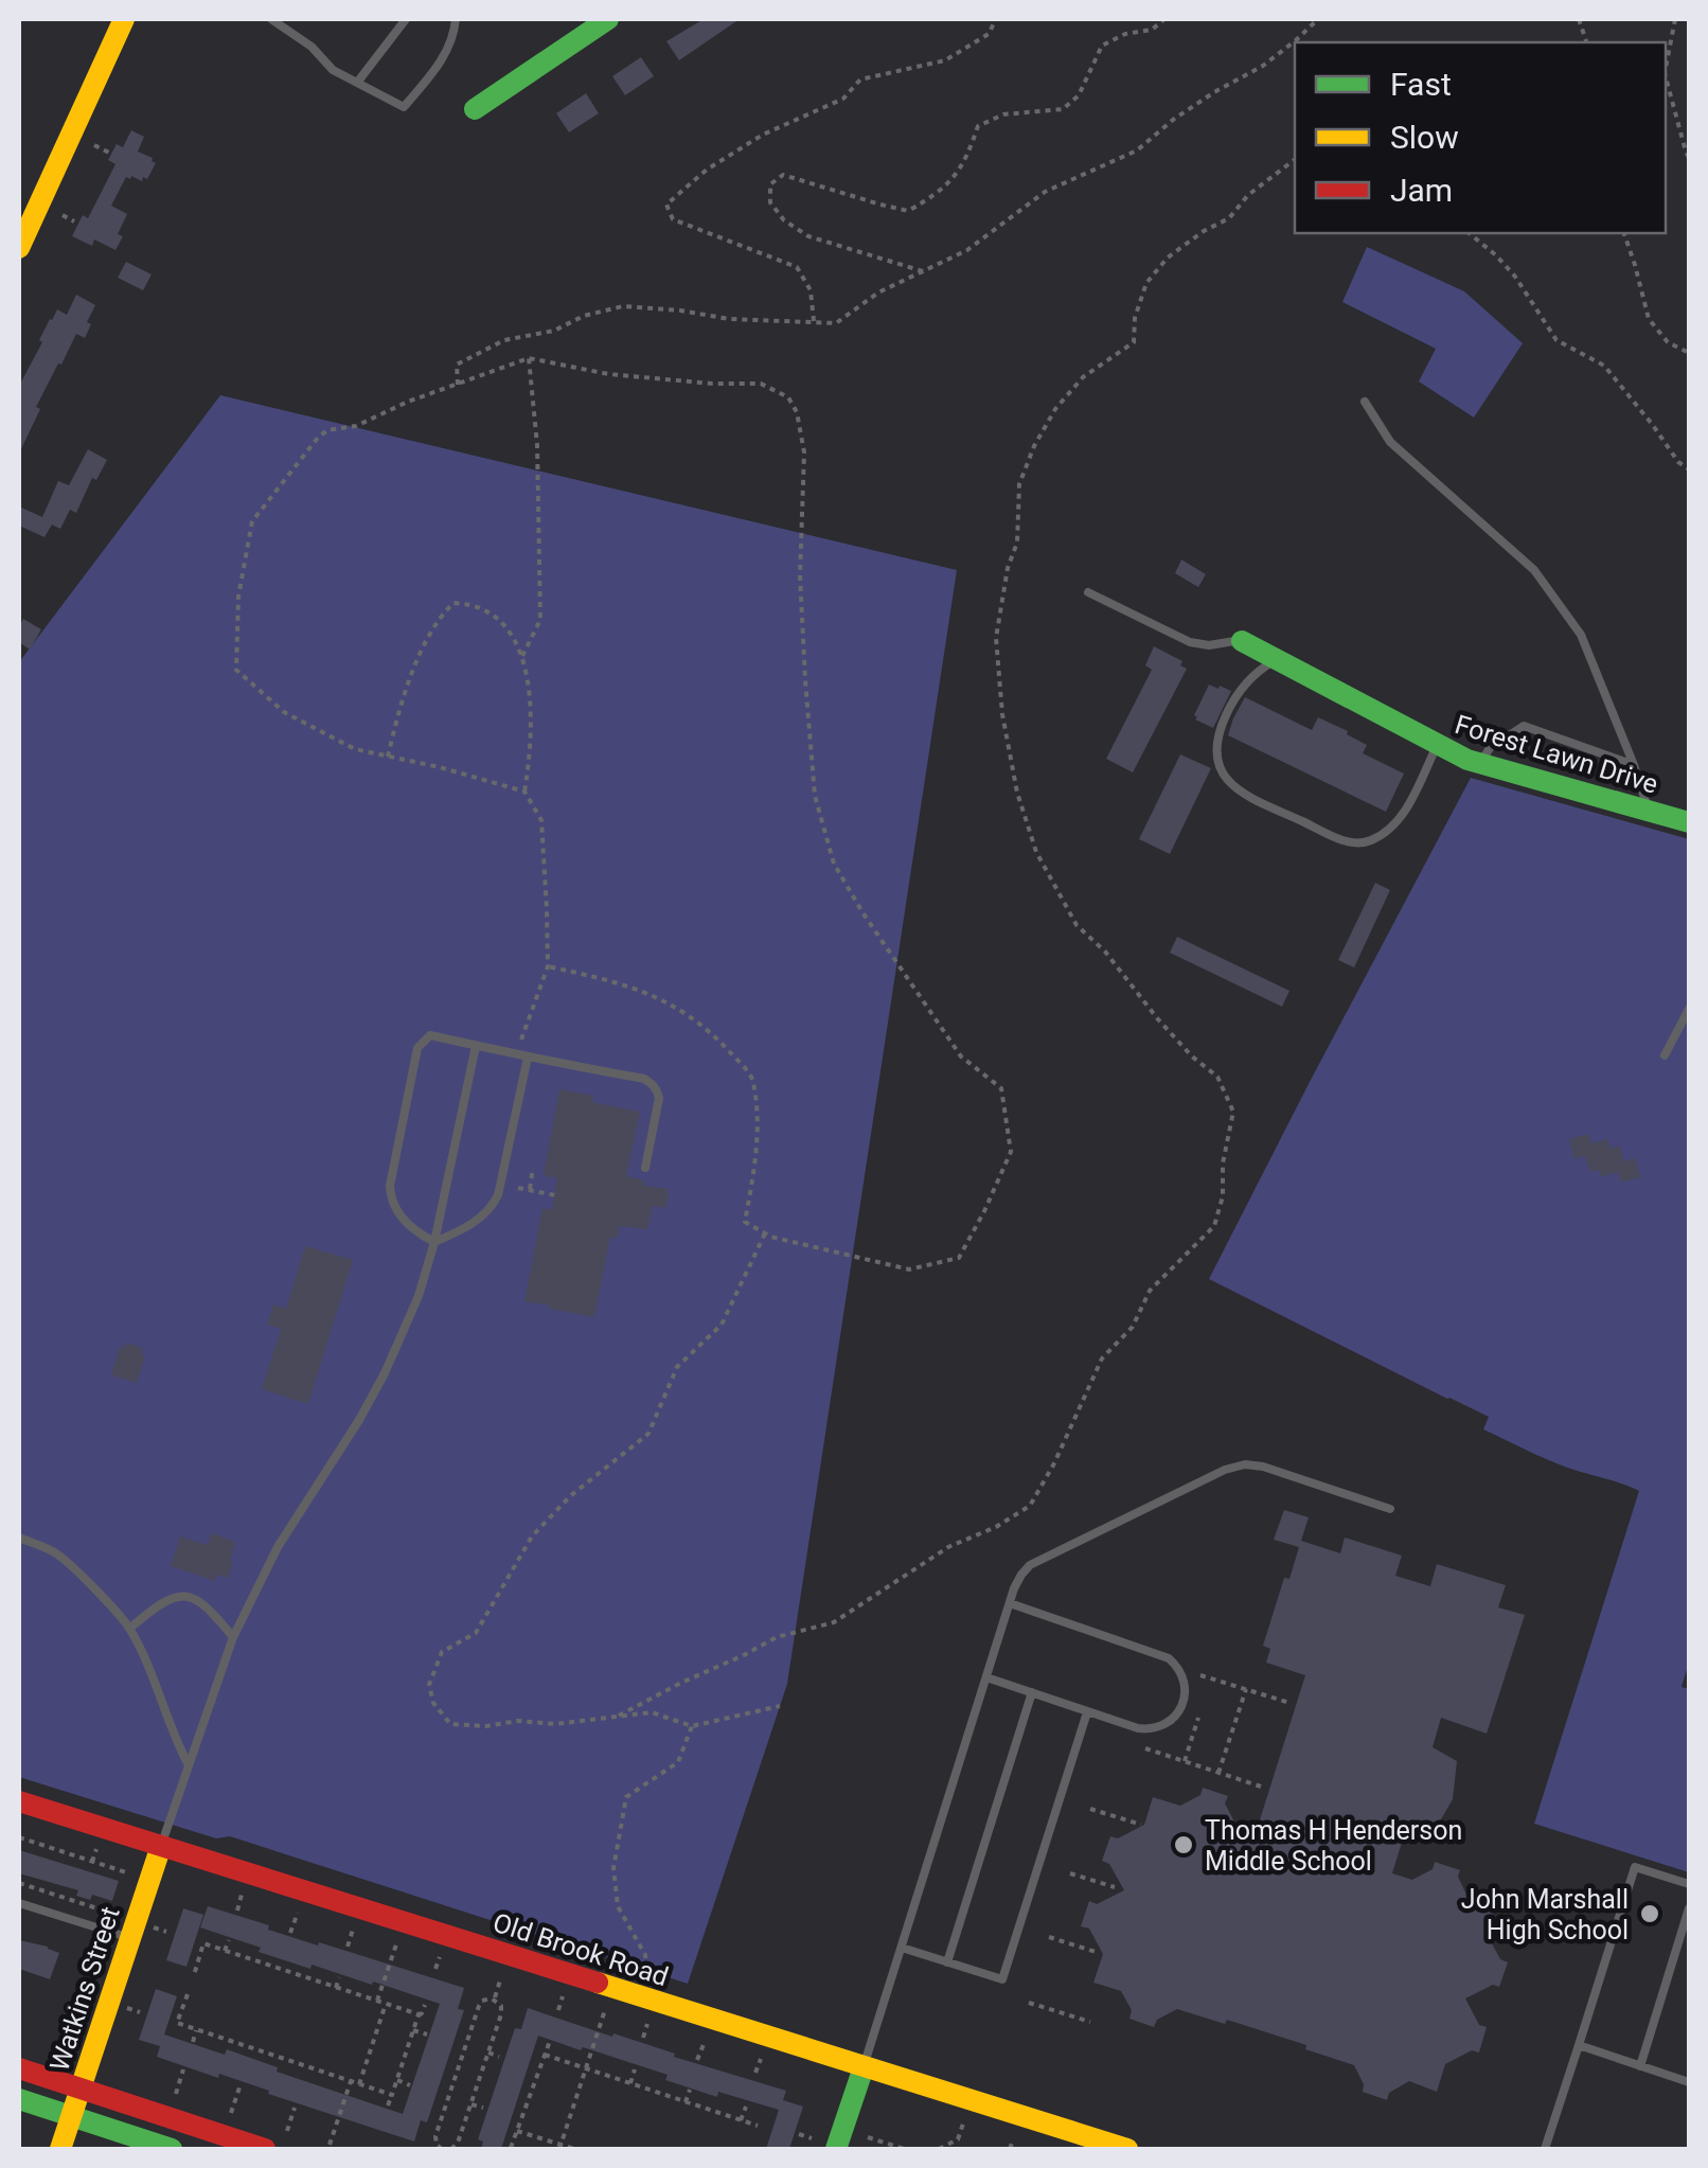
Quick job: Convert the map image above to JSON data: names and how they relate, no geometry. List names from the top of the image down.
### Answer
{
  "streets": {
    "street": ["Forest Lawn Drive", "Old Brook Road", "Watkins Street"]
  },
  "crossings": [
    ["Old Brook Road", "Watkins Street"]
  ],
  "places": ["Thomas H Henderson Middle School", "John Marshall High School"],
  "legend": ["Fast", "Slow", "Jam"]
}
